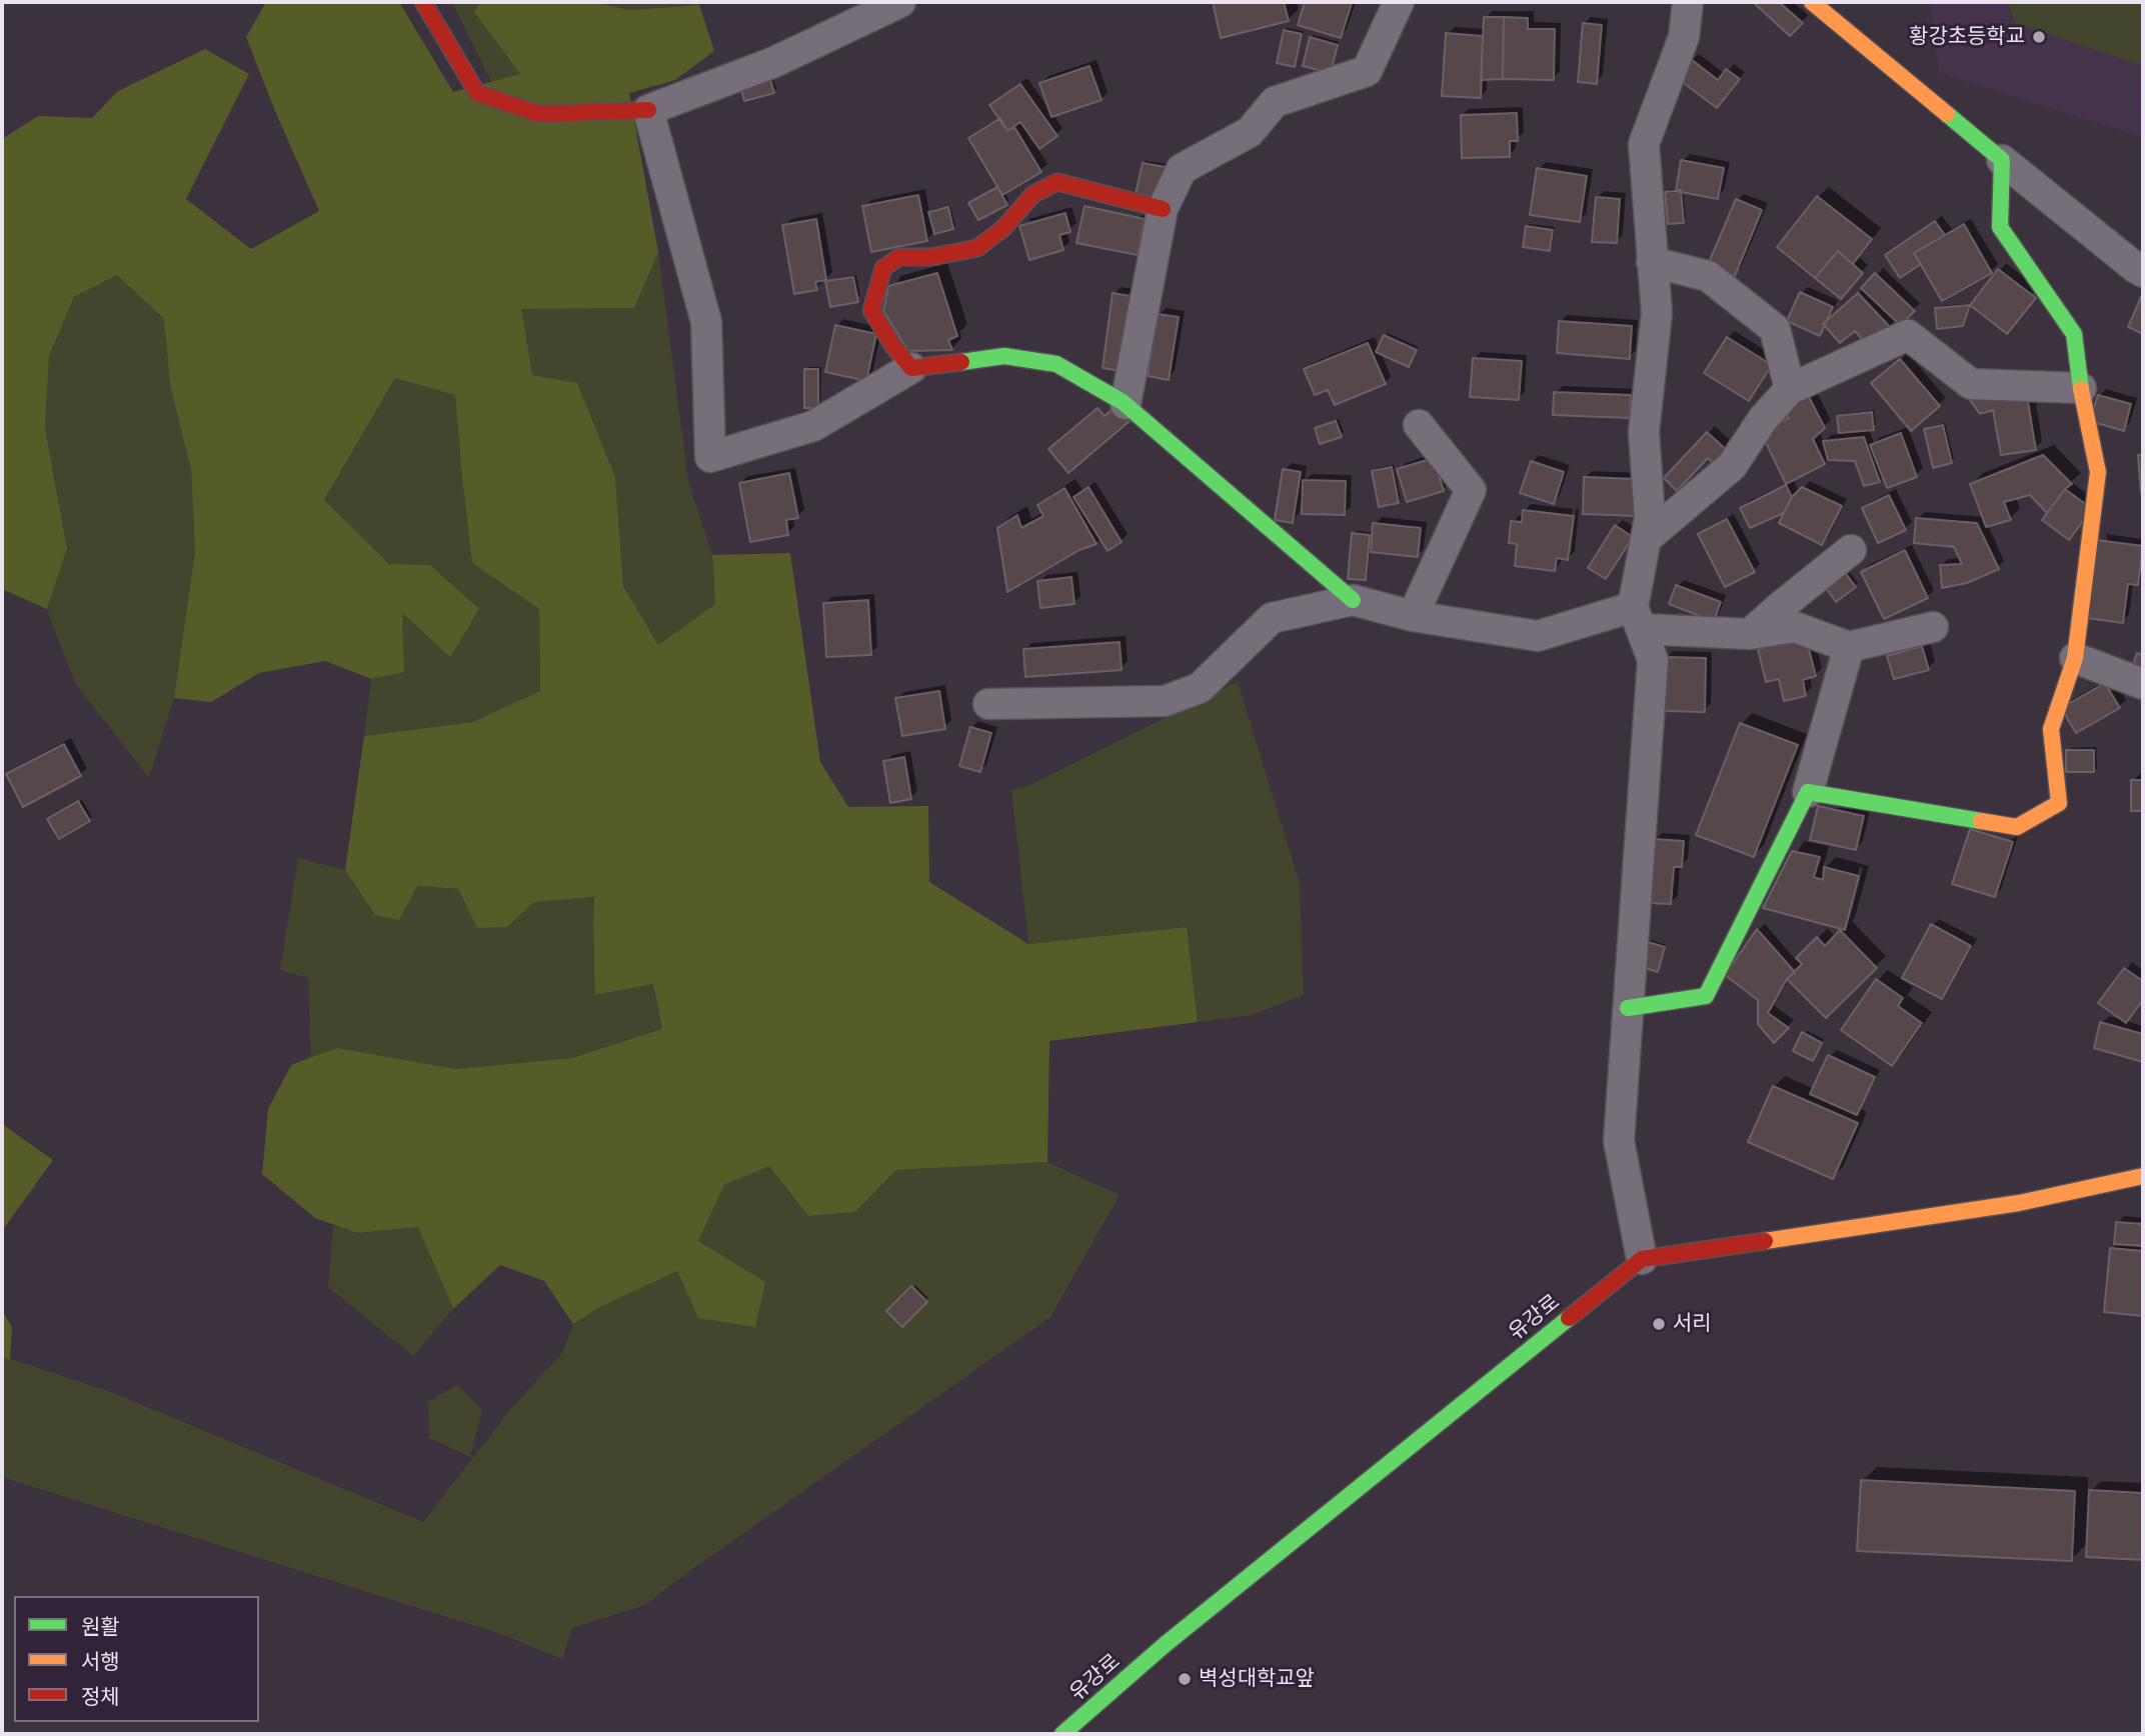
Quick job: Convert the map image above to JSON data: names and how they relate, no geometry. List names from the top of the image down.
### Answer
{
  "streets": {
    "street": ["유강로"]
  },
  "places": ["황강초등학교", "서리", "벽성대학교앞"],
  "legend": ["원활", "서행", "정체"]
}
